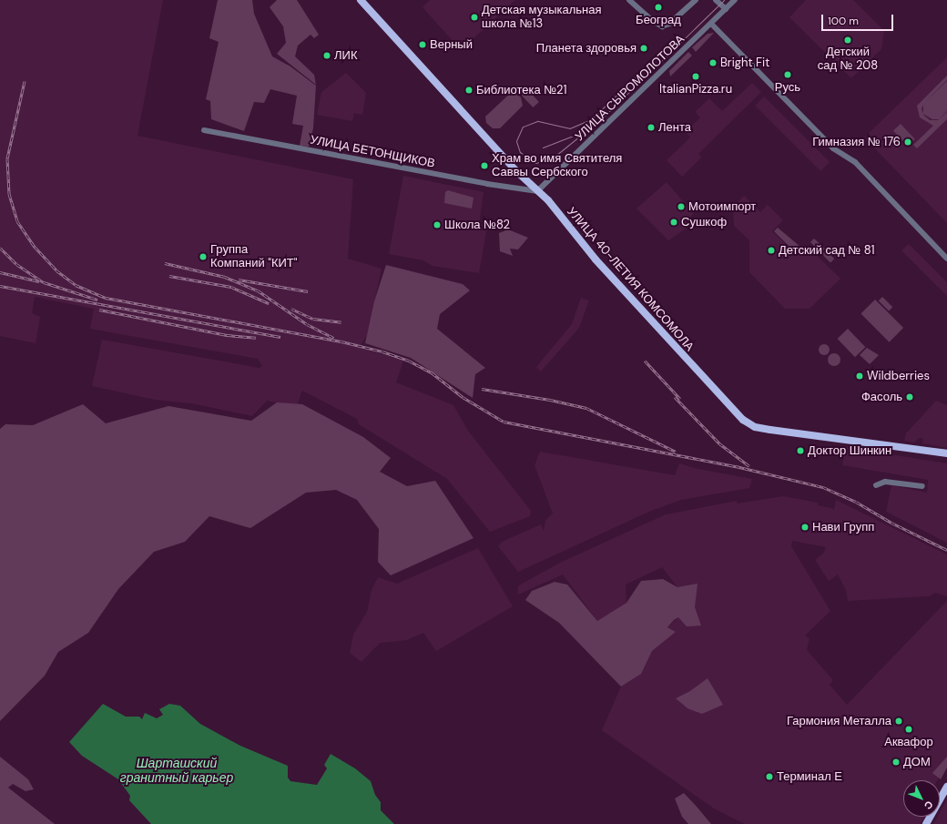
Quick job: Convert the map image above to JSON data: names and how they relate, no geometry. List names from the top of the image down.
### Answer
{
  "streets": {
    "main road": ["УЛИЦА 40-ЛЕТИЯ КОМСОМОЛА"],
    "street": ["УЛИЦА СЫРОМОЛОТОВА", "УЛИЦА БЕТОНЩИКОВ"]
  },
  "crossings": [
    ["УЛИЦА СЫРОМОЛОТОВА", "УЛИЦА БЕТОНЩИКОВ"],
    ["УЛИЦА СЫРОМОЛОТОВА", "УЛИЦА 40-ЛЕТИЯ КОМСОМОЛА"],
    ["УЛИЦА БЕТОНЩИКОВ", "УЛИЦА 40-ЛЕТИЯ КОМСОМОЛА"]
  ],
  "water": ["Шарташский гранитный карьер"],
  "places": [
    "Београд",
    "Детская музыкальная школа №13",
    "Детский сад № 208",
    "Верный",
    "Планета здоровья",
    "ЛИК",
    "Bright Fit",
    "Русь",
    "ItalianPizza.ru",
    "Библиотека №21",
    "Лента",
    "Гимназия № 176",
    "Храм во имя Святителя Саввы Сербского",
    "Мотоимпорт",
    "Сушкоф",
    "Школа №82",
    "Детский сад № 81",
    "Группа Компаний \"КИТ\"",
    "Wildberries",
    "Фасоль",
    "Доктор Шинкин",
    "Нави Групп",
    "Гармония Металла",
    "Аквафор",
    "ДОМ",
    "Терминал Е"
  ],
  "scale_bar": "100 m",
  "north": "bottom right"
}
